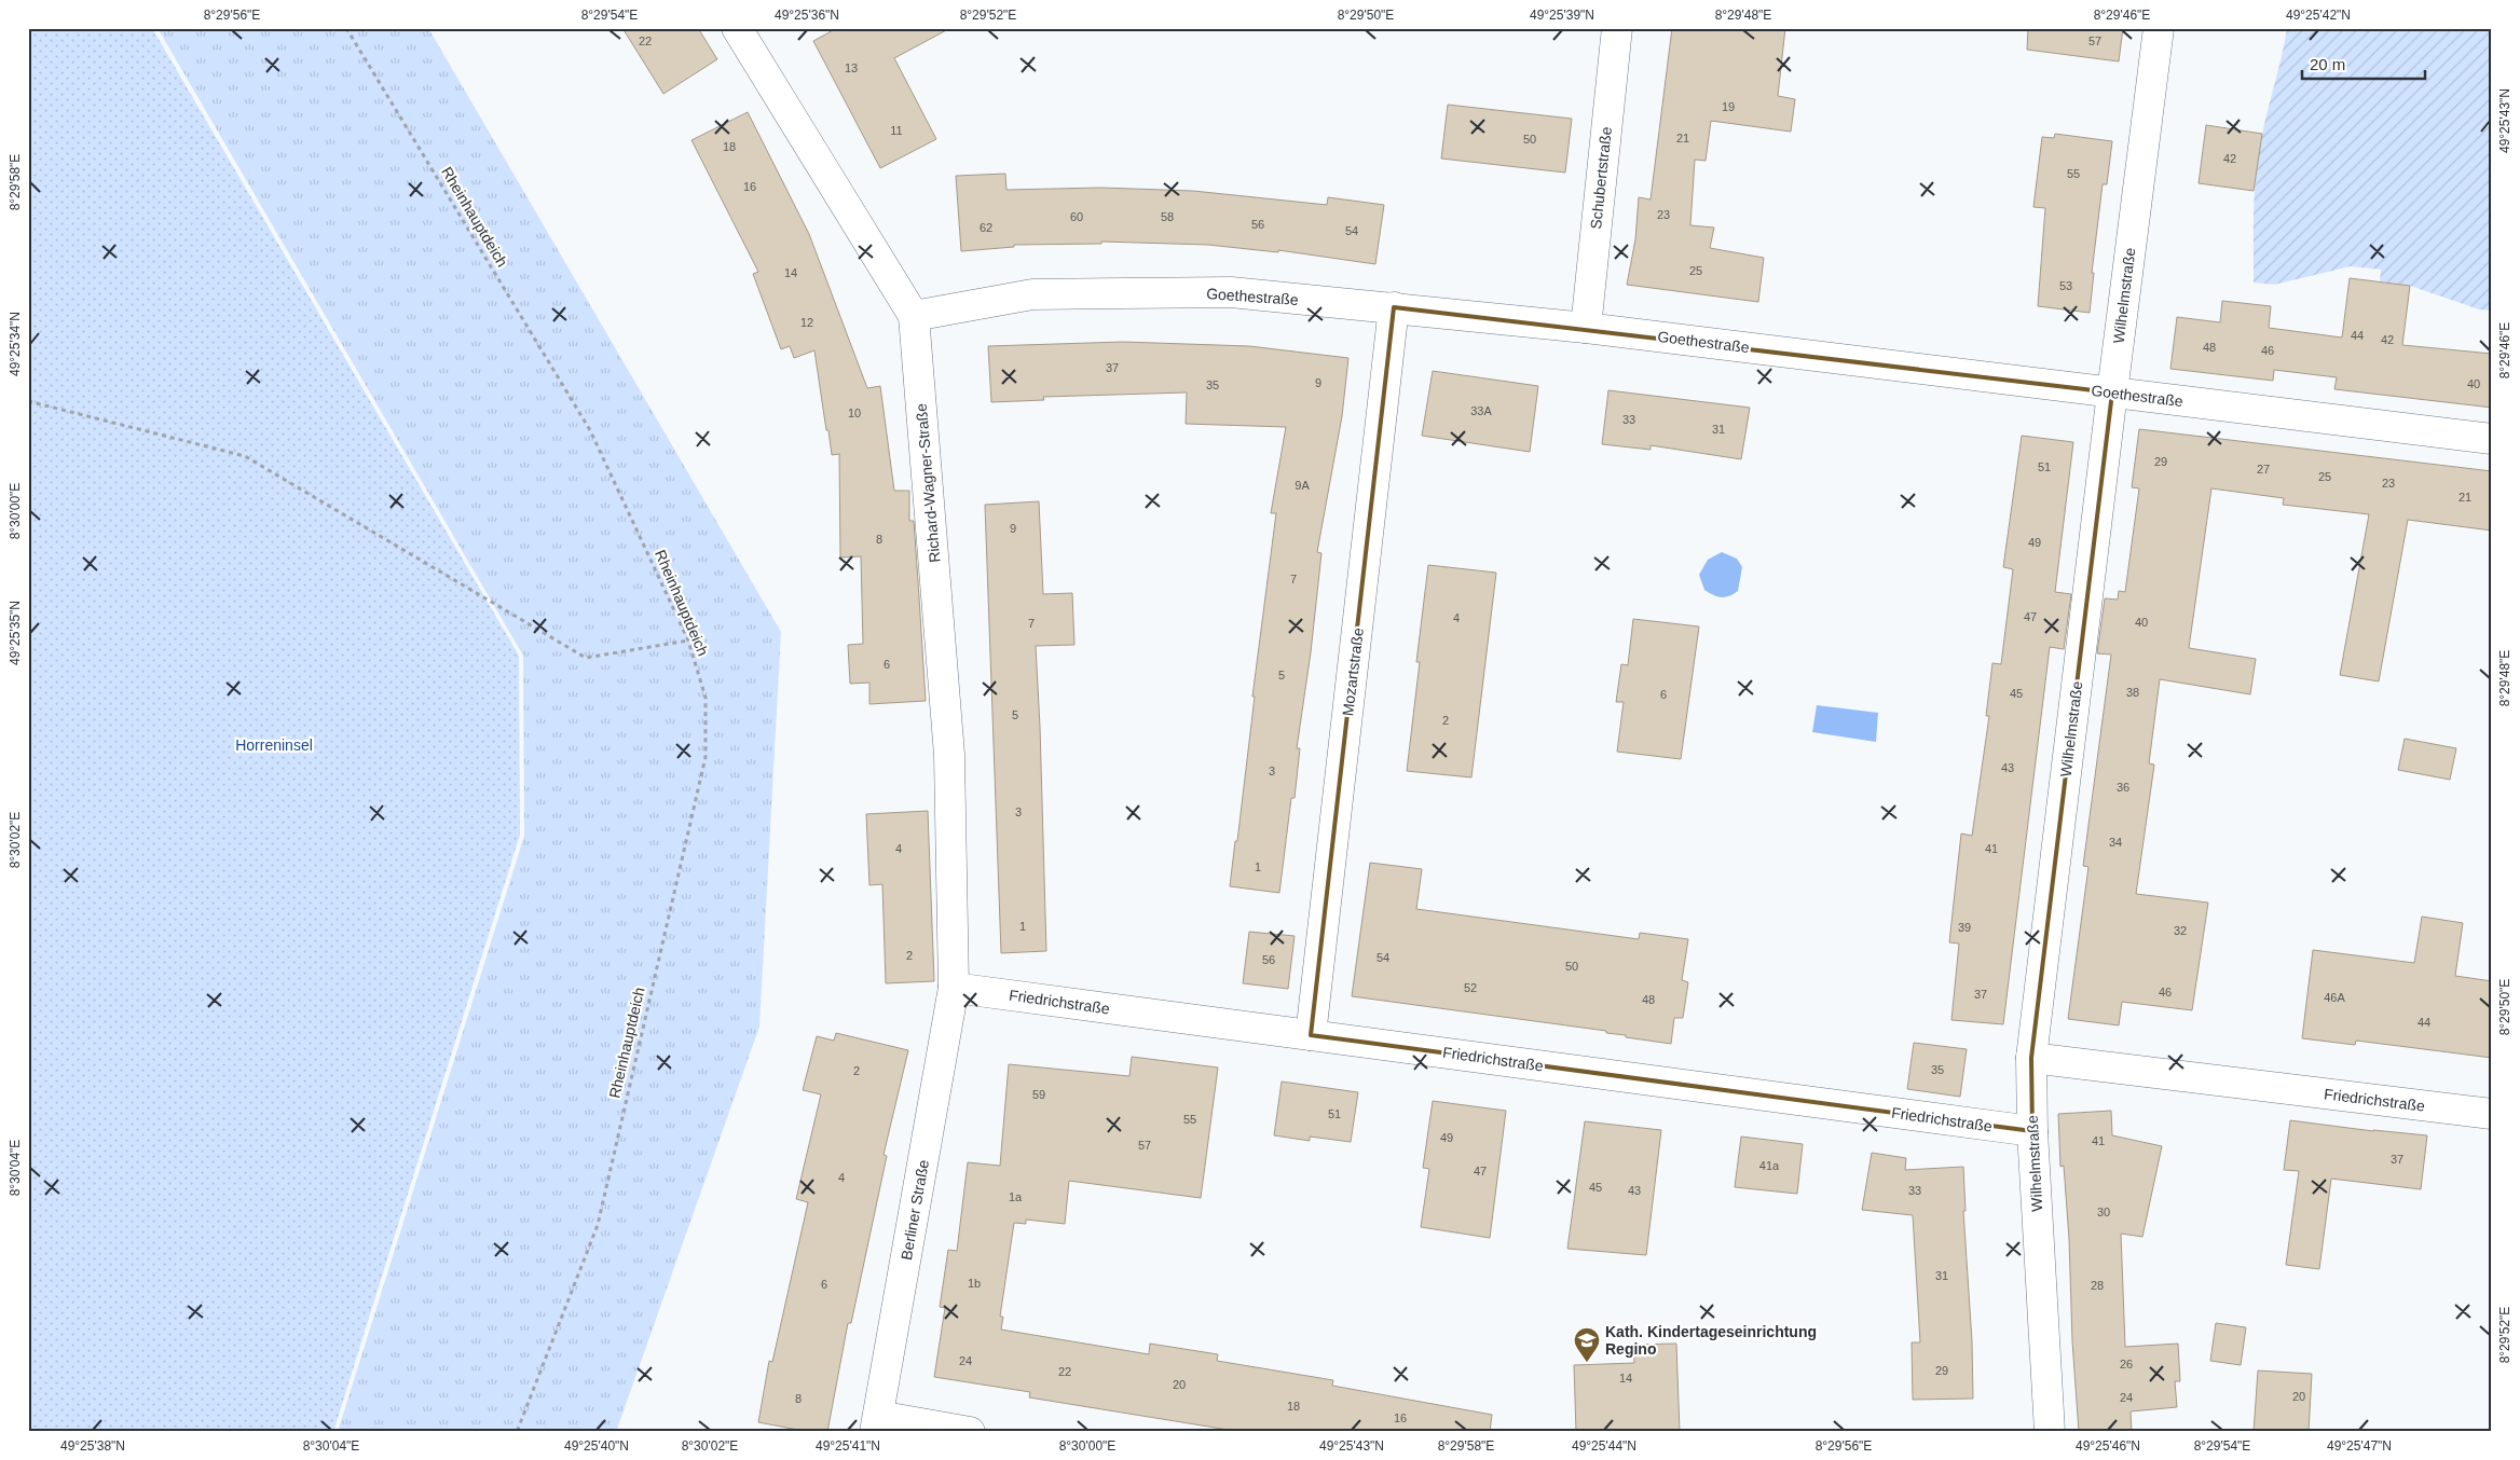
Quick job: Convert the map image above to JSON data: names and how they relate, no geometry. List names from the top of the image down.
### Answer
{
  "streets": {
    "street": [
      "Schubertstraße",
      "Wilhelmstraße",
      "Goethestraße",
      "Richard-Wagner-Straße",
      "Mozartstraße",
      "Friedrichstraße",
      "Berliner Straße"
    ],
    "path": ["Rheinhauptdeich"]
  },
  "crossings": [
    ["Schubertstraße", "Goethestraße"],
    ["Wilhelmstraße", "Goethestraße"],
    ["Wilhelmstraße", "Friedrichstraße"],
    ["Goethestraße", "Richard-Wagner-Straße"],
    ["Goethestraße", "Mozartstraße"],
    ["Richard-Wagner-Straße", "Friedrichstraße"],
    ["Richard-Wagner-Straße", "Berliner Straße"],
    ["Mozartstraße", "Friedrichstraße"],
    ["Friedrichstraße", "Berliner Straße"]
  ],
  "parks": ["Horreninsel"],
  "places": {
    "school or university": ["Kath. Kindertageseinrichtung Regino"]
  },
  "house_numbers": [
    "22",
    "57",
    "13",
    "19",
    "11",
    "21",
    "50",
    "18",
    "42",
    "55",
    "16",
    "23",
    "60",
    "58",
    "56",
    "62",
    "54",
    "25",
    "14",
    "53",
    "12",
    "44",
    "42",
    "48",
    "46",
    "37",
    "9",
    "40",
    "35",
    "33A",
    "10",
    "33",
    "31",
    "29",
    "51",
    "27",
    "25",
    "23",
    "9A",
    "21",
    "9",
    "8",
    "49",
    "7",
    "47",
    "4",
    "40",
    "7",
    "6",
    "5",
    "38",
    "45",
    "6",
    "5",
    "2",
    "43",
    "3",
    "36",
    "3",
    "34",
    "4",
    "41",
    "1",
    "1",
    "39",
    "32",
    "2",
    "54",
    "56",
    "50",
    "52",
    "46",
    "37",
    "46A",
    "48",
    "44",
    "35",
    "2",
    "59",
    "51",
    "55",
    "49",
    "41",
    "57",
    "37",
    "41a",
    "47",
    "4",
    "45",
    "43",
    "33",
    "1a",
    "30",
    "31",
    "1b",
    "6",
    "28",
    "24",
    "26",
    "29",
    "22",
    "14",
    "20",
    "20",
    "24",
    "8",
    "18",
    "16"
  ],
  "scale_bar": "20 m",
  "coordinates": [
    "8°29'56\"E",
    "8°29'54\"E",
    "49°25'36\"N",
    "8°29'52\"E",
    "8°29'50\"E",
    "49°25'39\"N",
    "8°29'48\"E",
    "8°29'46\"E",
    "49°25'42\"N",
    "49°25'43\"N",
    "8°29'58\"E",
    "49°25'34\"N",
    "8°30'00\"E",
    "49°25'35\"N",
    "8°30'02\"E",
    "8°30'04\"E",
    "49°25'38\"N",
    "49°25'40\"N",
    "49°25'41\"N",
    "49°25'44\"N",
    "49°25'46\"N",
    "49°25'47\"N"
  ]
}
